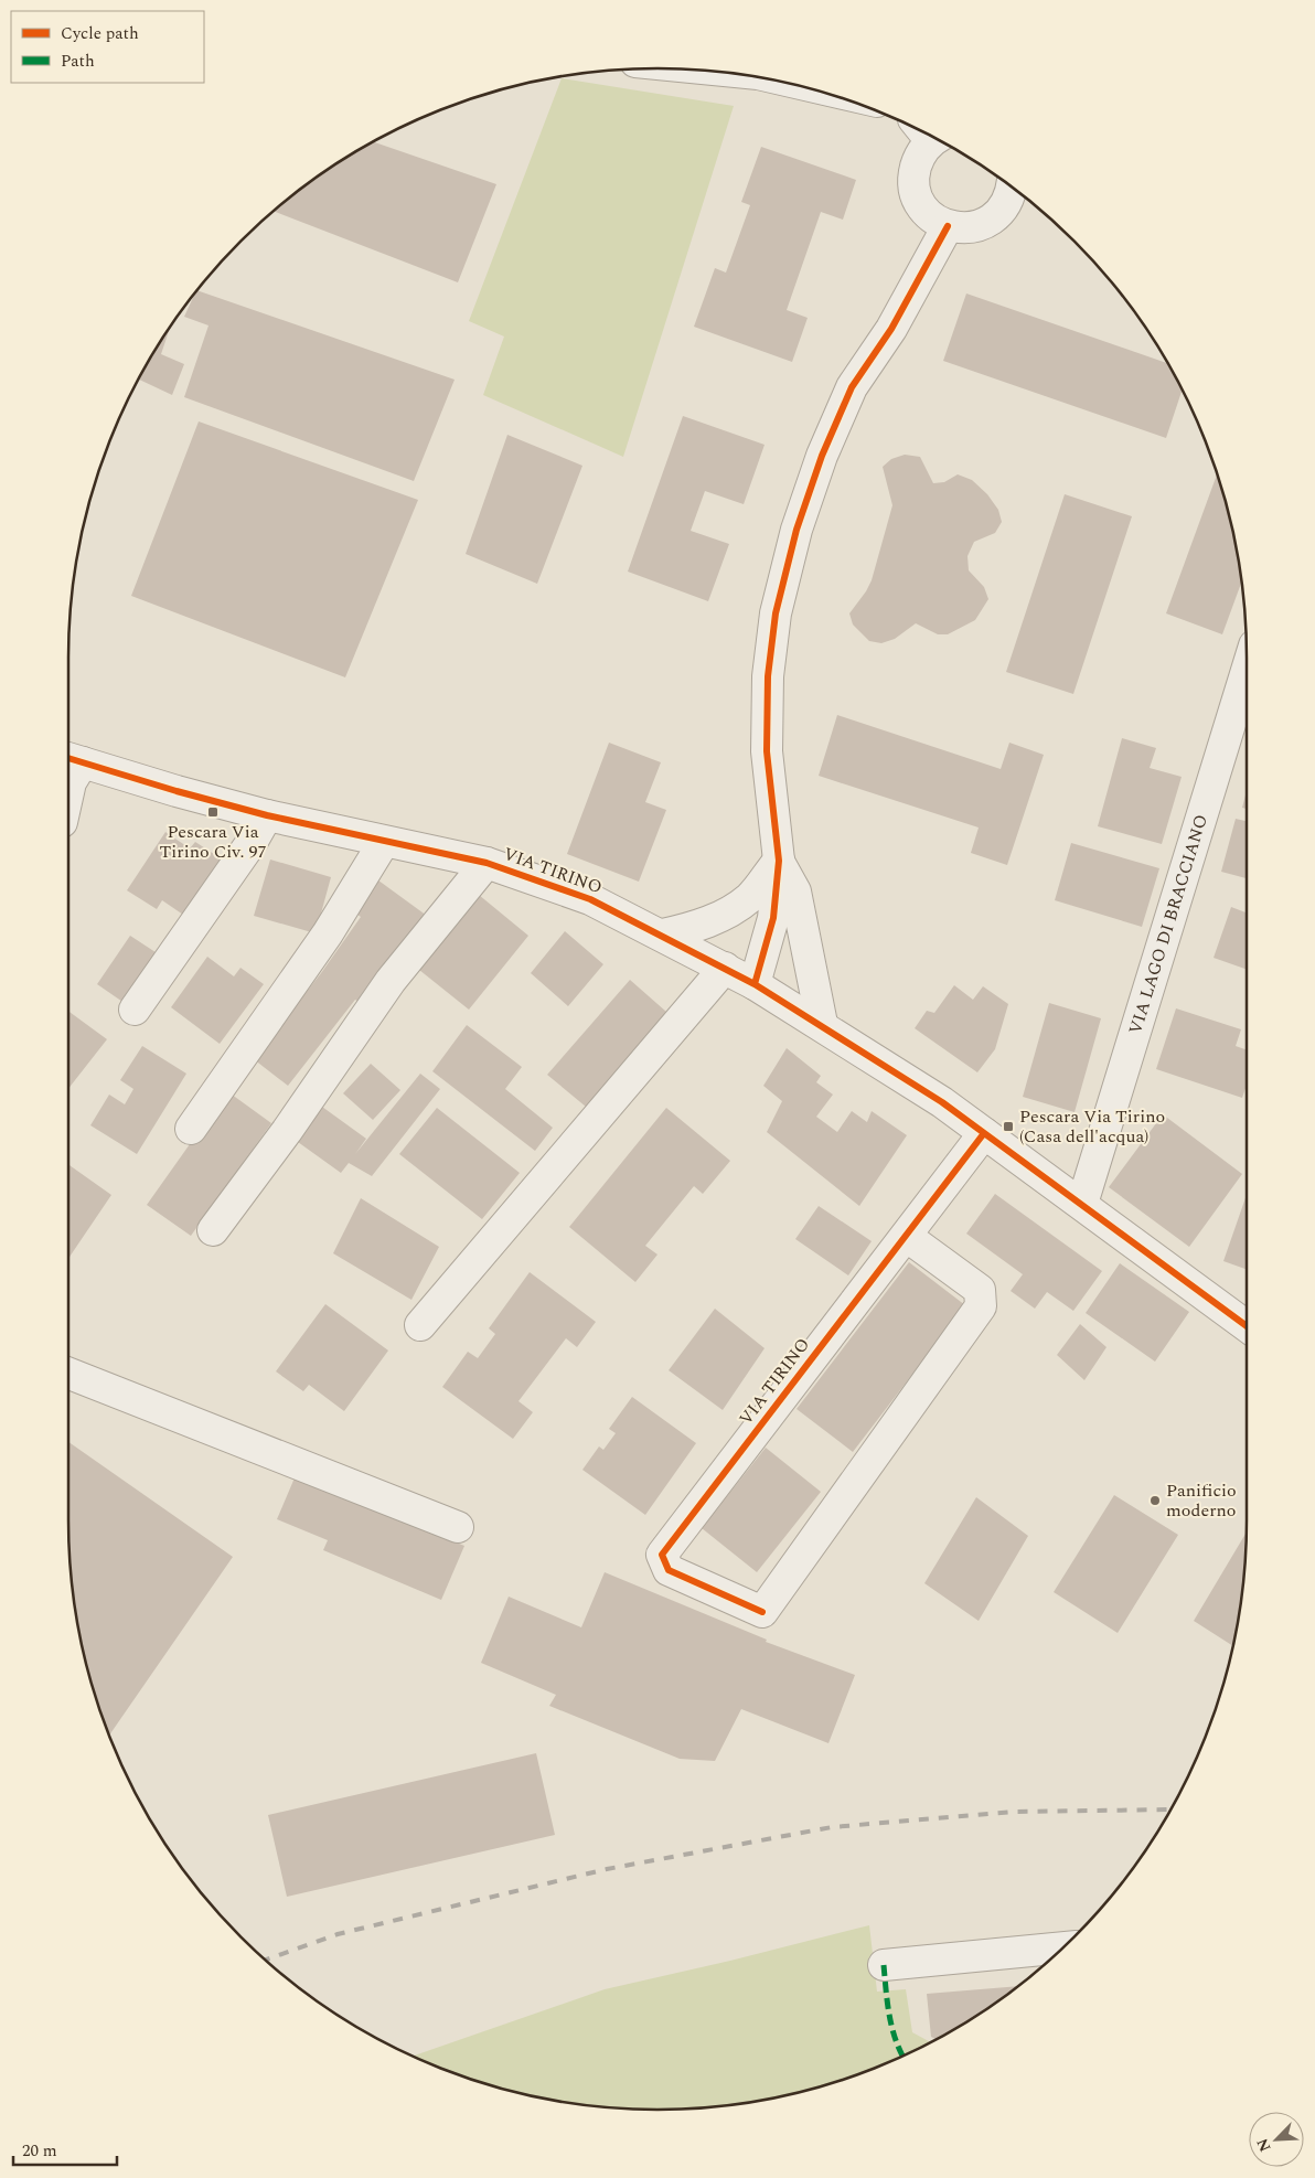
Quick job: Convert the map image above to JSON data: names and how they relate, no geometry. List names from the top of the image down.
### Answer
{
  "streets": {
    "street": ["VIA TIRINO", "VIA LAGO DI BRACCIANO"]
  },
  "crossings": [
    ["VIA TIRINO", "VIA LAGO DI BRACCIANO"]
  ],
  "places": {
    "transit": ["Pescara Via Tirino Civ. 97", "Pescara Via Tirino (Casa dell'acqua)"],
    "other": ["Panificio moderno"]
  },
  "legend": ["Cycle path", "Path"],
  "scale_bar": "20 m",
  "north": "bottom left"
}
